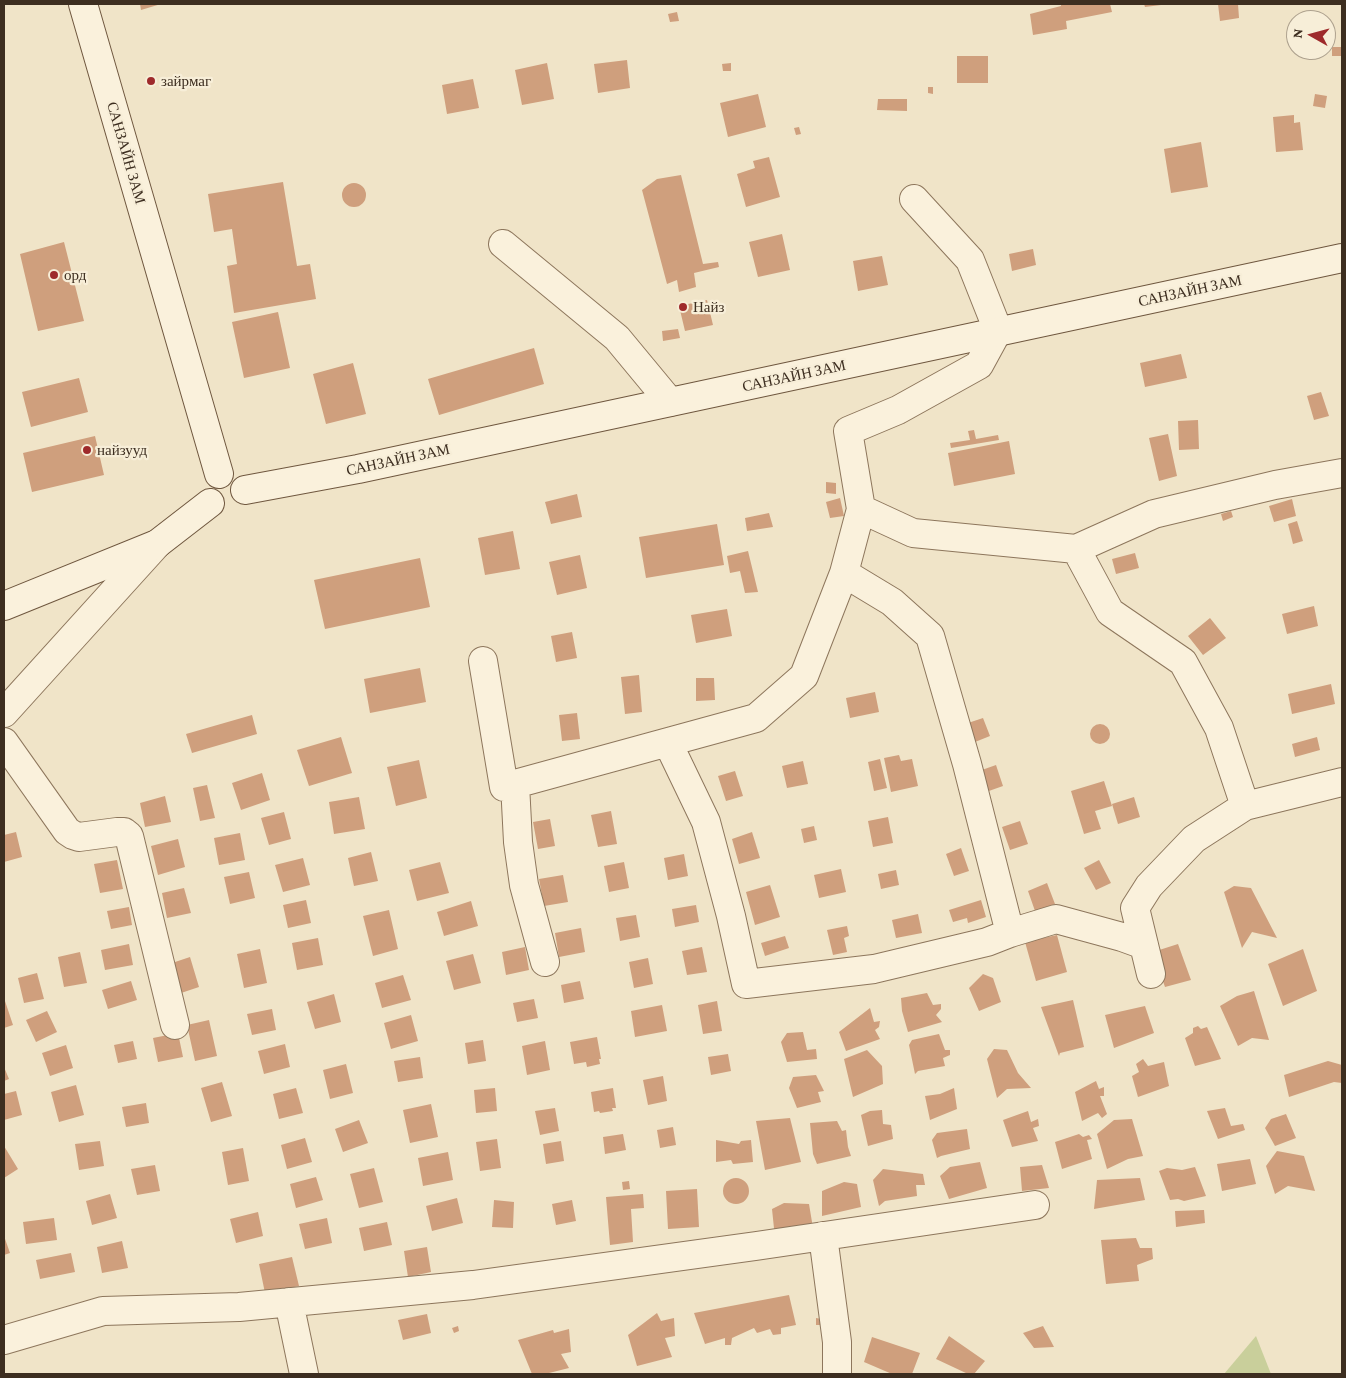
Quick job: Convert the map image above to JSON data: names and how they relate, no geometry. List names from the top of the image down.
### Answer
{
  "streets": {
    "street": ["САНЗАЙН ЗАМ"]
  },
  "places": [
    "зайрмаг",
    "орд",
    "Найз",
    "найзууд"
  ],
  "north": "left"
}
